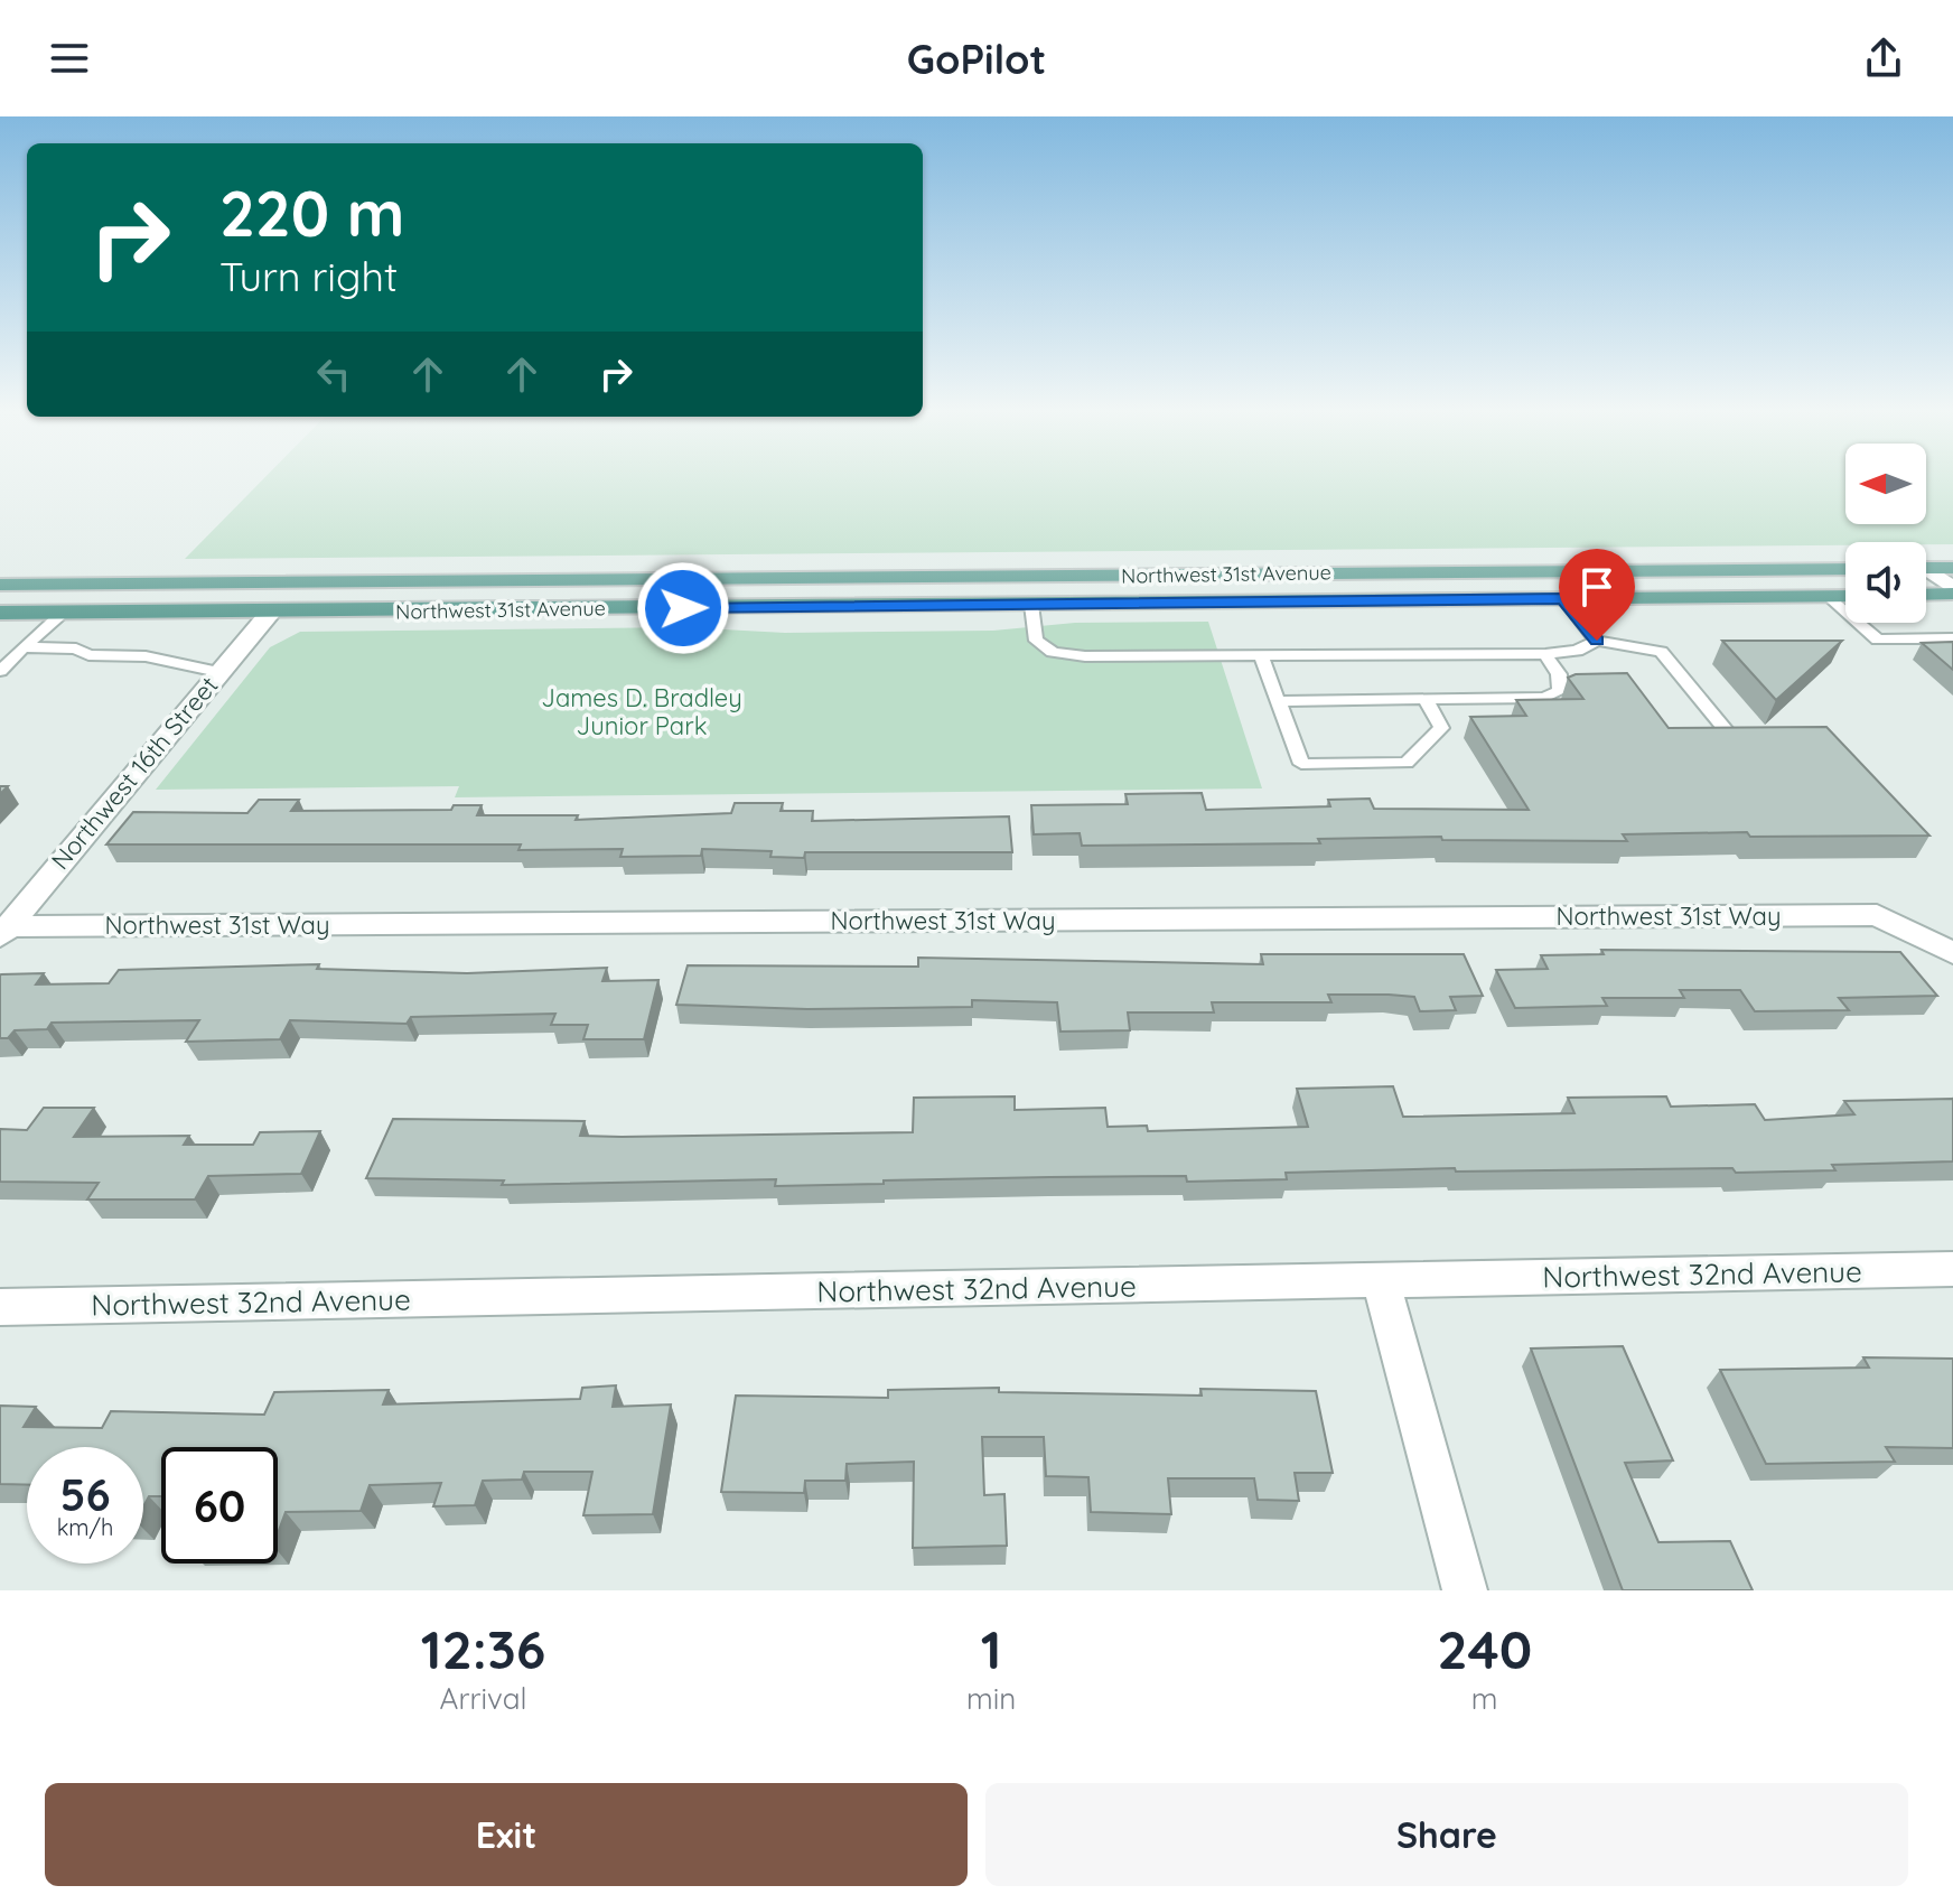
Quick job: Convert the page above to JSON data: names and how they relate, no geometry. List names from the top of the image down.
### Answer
{
  "streets": {
    "main road": ["Northwest 31st Avenue"],
    "street": ["Northwest 16th Street", "Northwest 31st Way", "Northwest 32nd Avenue"]
  },
  "crossings": [
    ["Northwest 31st Avenue", "Northwest 16th Street"],
    ["Northwest 16th Street", "Northwest 31st Way"]
  ],
  "parks": ["James D. Bradley Junior Park"],
  "north": "left",
  "page": {
    "header": "GoPilot",
    "turn": ["220 m", "Turn right"],
    "speed": "56 km/h",
    "limit": "60",
    "eta": [
      "12:36",
      "Arrival",
      "1",
      "min",
      "240",
      "m"
    ],
    "buttons": ["Exit", "Share"]
  }
}
